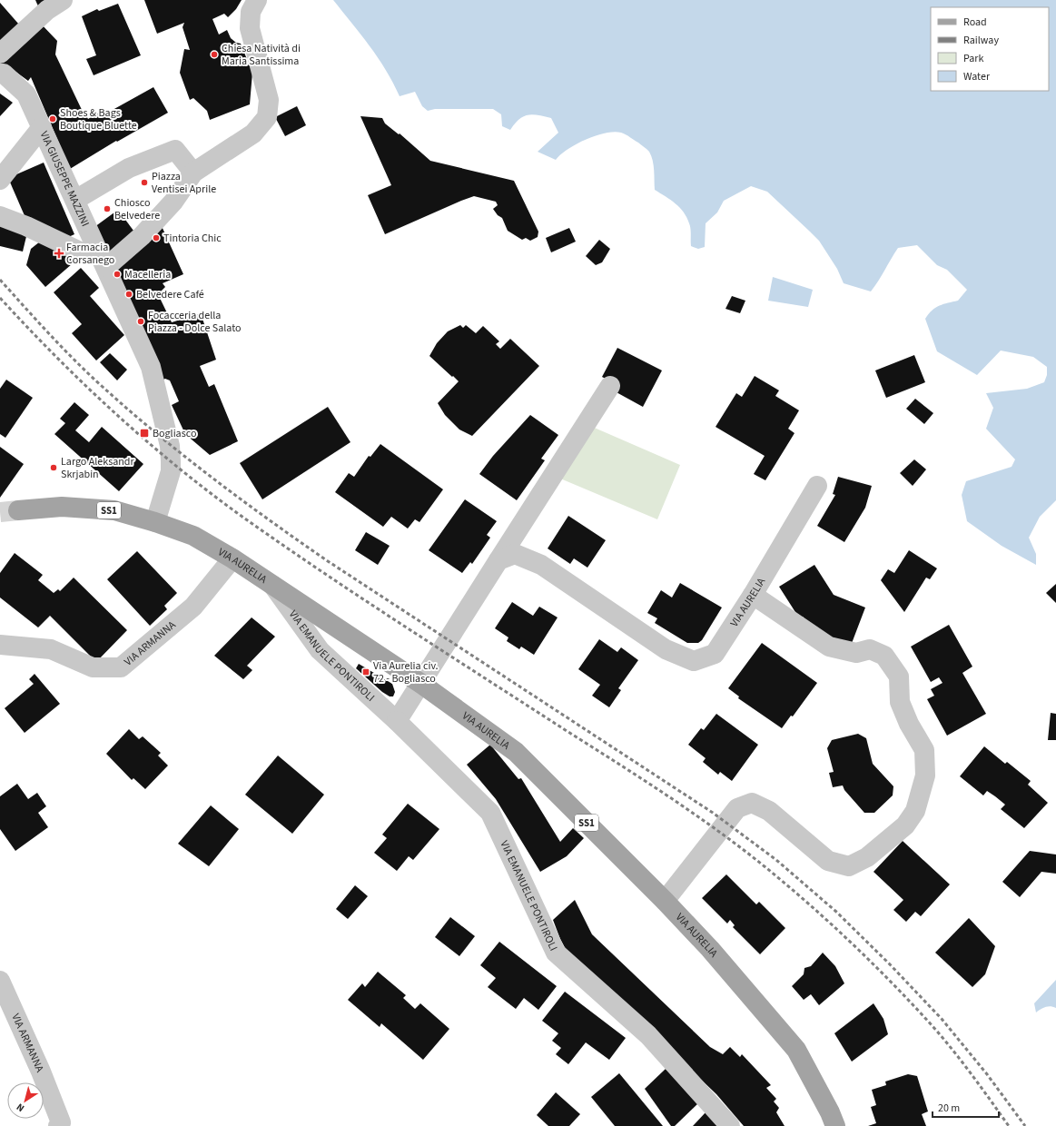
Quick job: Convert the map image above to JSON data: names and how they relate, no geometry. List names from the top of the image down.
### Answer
{
  "streets": {
    "main road": ["SS1", "VIA AURELIA"],
    "street": ["VIA GIUSEPPE MAZZINI", "VIA ARMANNA", "VIA EMANUELE PONTIROLI"]
  },
  "crossings": [
    ["VIA GIUSEPPE MAZZINI", "VIA AURELIA"],
    ["VIA AURELIA", "VIA ARMANNA"],
    ["VIA AURELIA", "VIA EMANUELE PONTIROLI"]
  ],
  "places": {
    "other": [
      "Chiesa Natività di Maria Santissima",
      "Shoes & Bags Boutique Bluette",
      "Piazza Ventisei Aprile",
      "Chiosco Belvedere",
      "Tintoria Chic",
      "Macelleria",
      "Belvedere Café",
      "Focacceria della Piazza - Dolce Salato",
      "Largo Aleksandr Skrjabin"
    ],
    "health": ["Farmacia Corsanego"],
    "transit": ["Bogliasco", "Via Aurelia civ. 72 - Bogliasco"]
  },
  "legend": [
    "Road",
    "Railway",
    "Park",
    "Water"
  ],
  "scale_bar": "20 m",
  "north": "bottom left"
}
